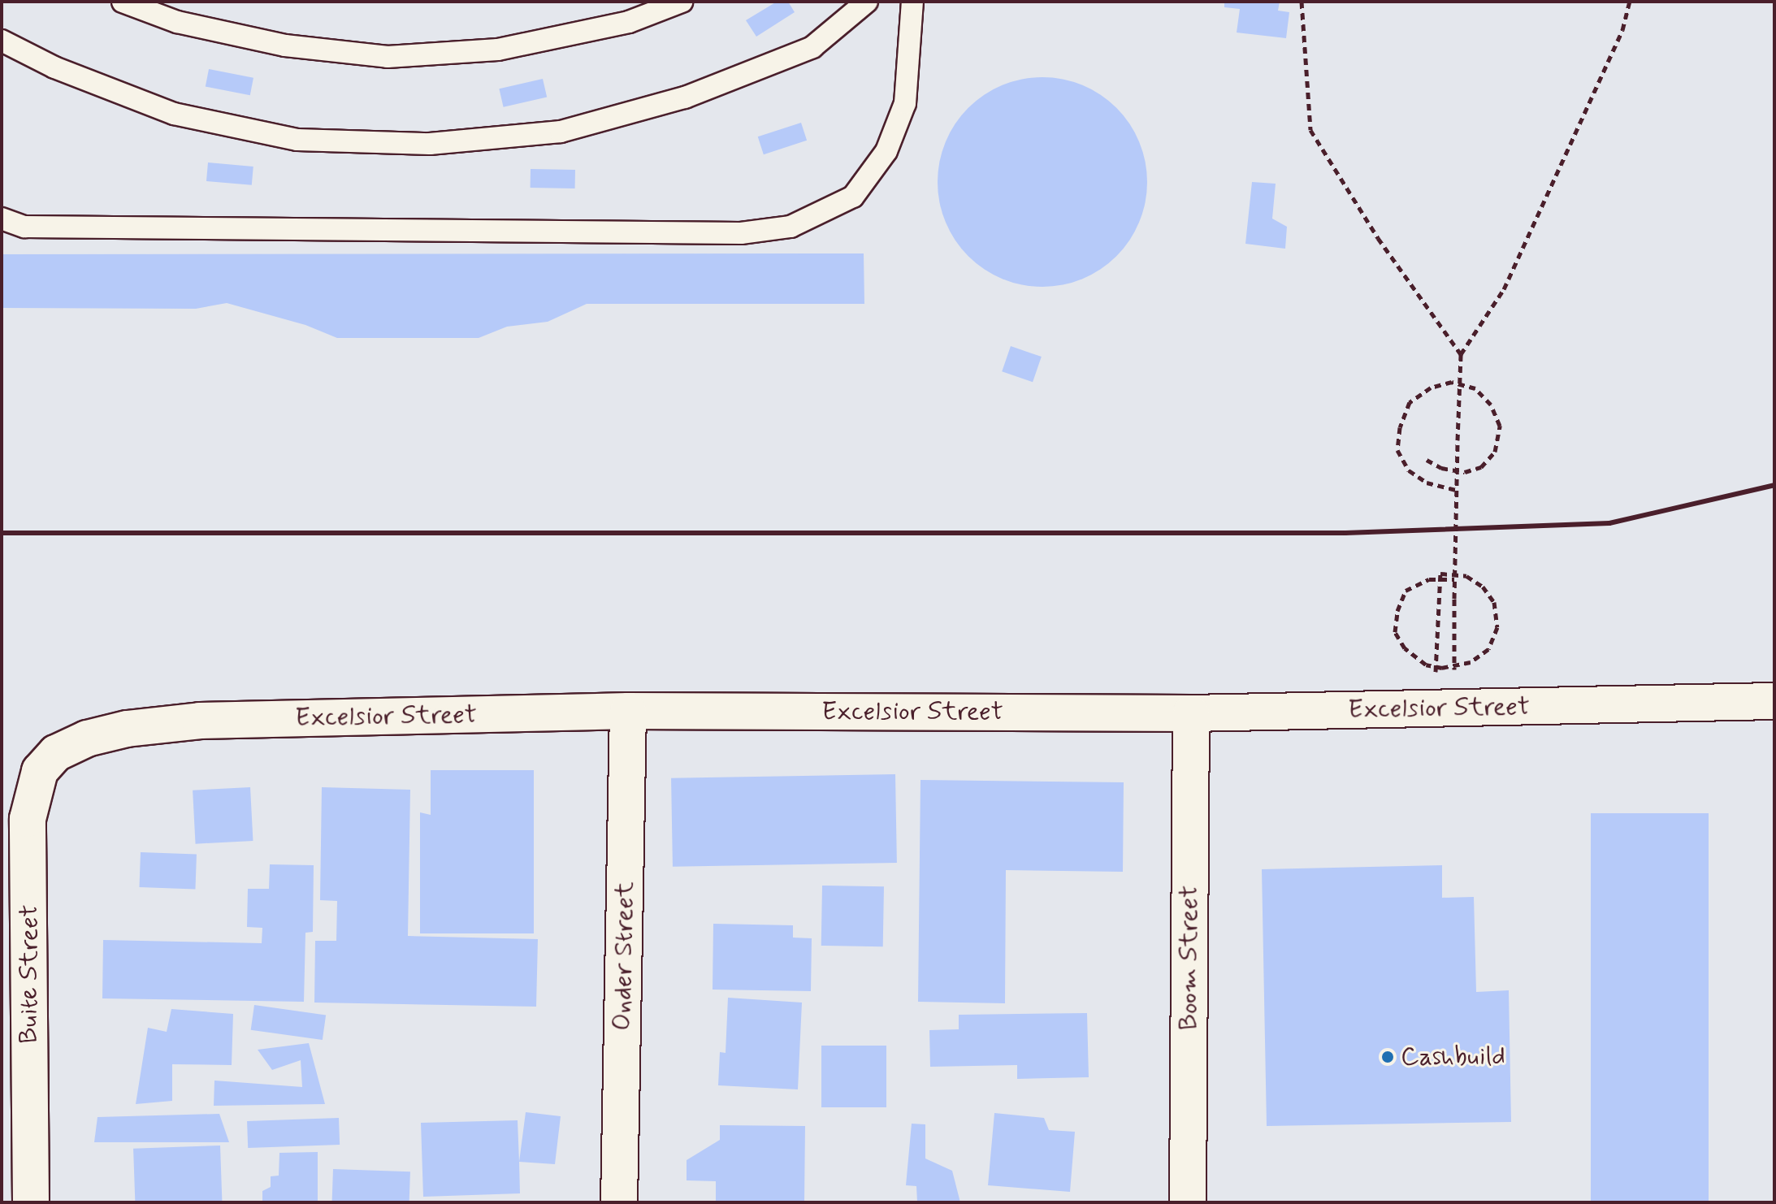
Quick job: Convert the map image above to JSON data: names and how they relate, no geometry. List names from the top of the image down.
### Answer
{
  "streets": {
    "street": [
      "Excelsior Street",
      "Onder Street",
      "Boom Street",
      "Buite Street"
    ]
  },
  "crossings": [
    ["Excelsior Street", "Onder Street"],
    ["Excelsior Street", "Boom Street"],
    ["Excelsior Street", "Buite Street"]
  ],
  "places": ["Cashbuild"]
}
